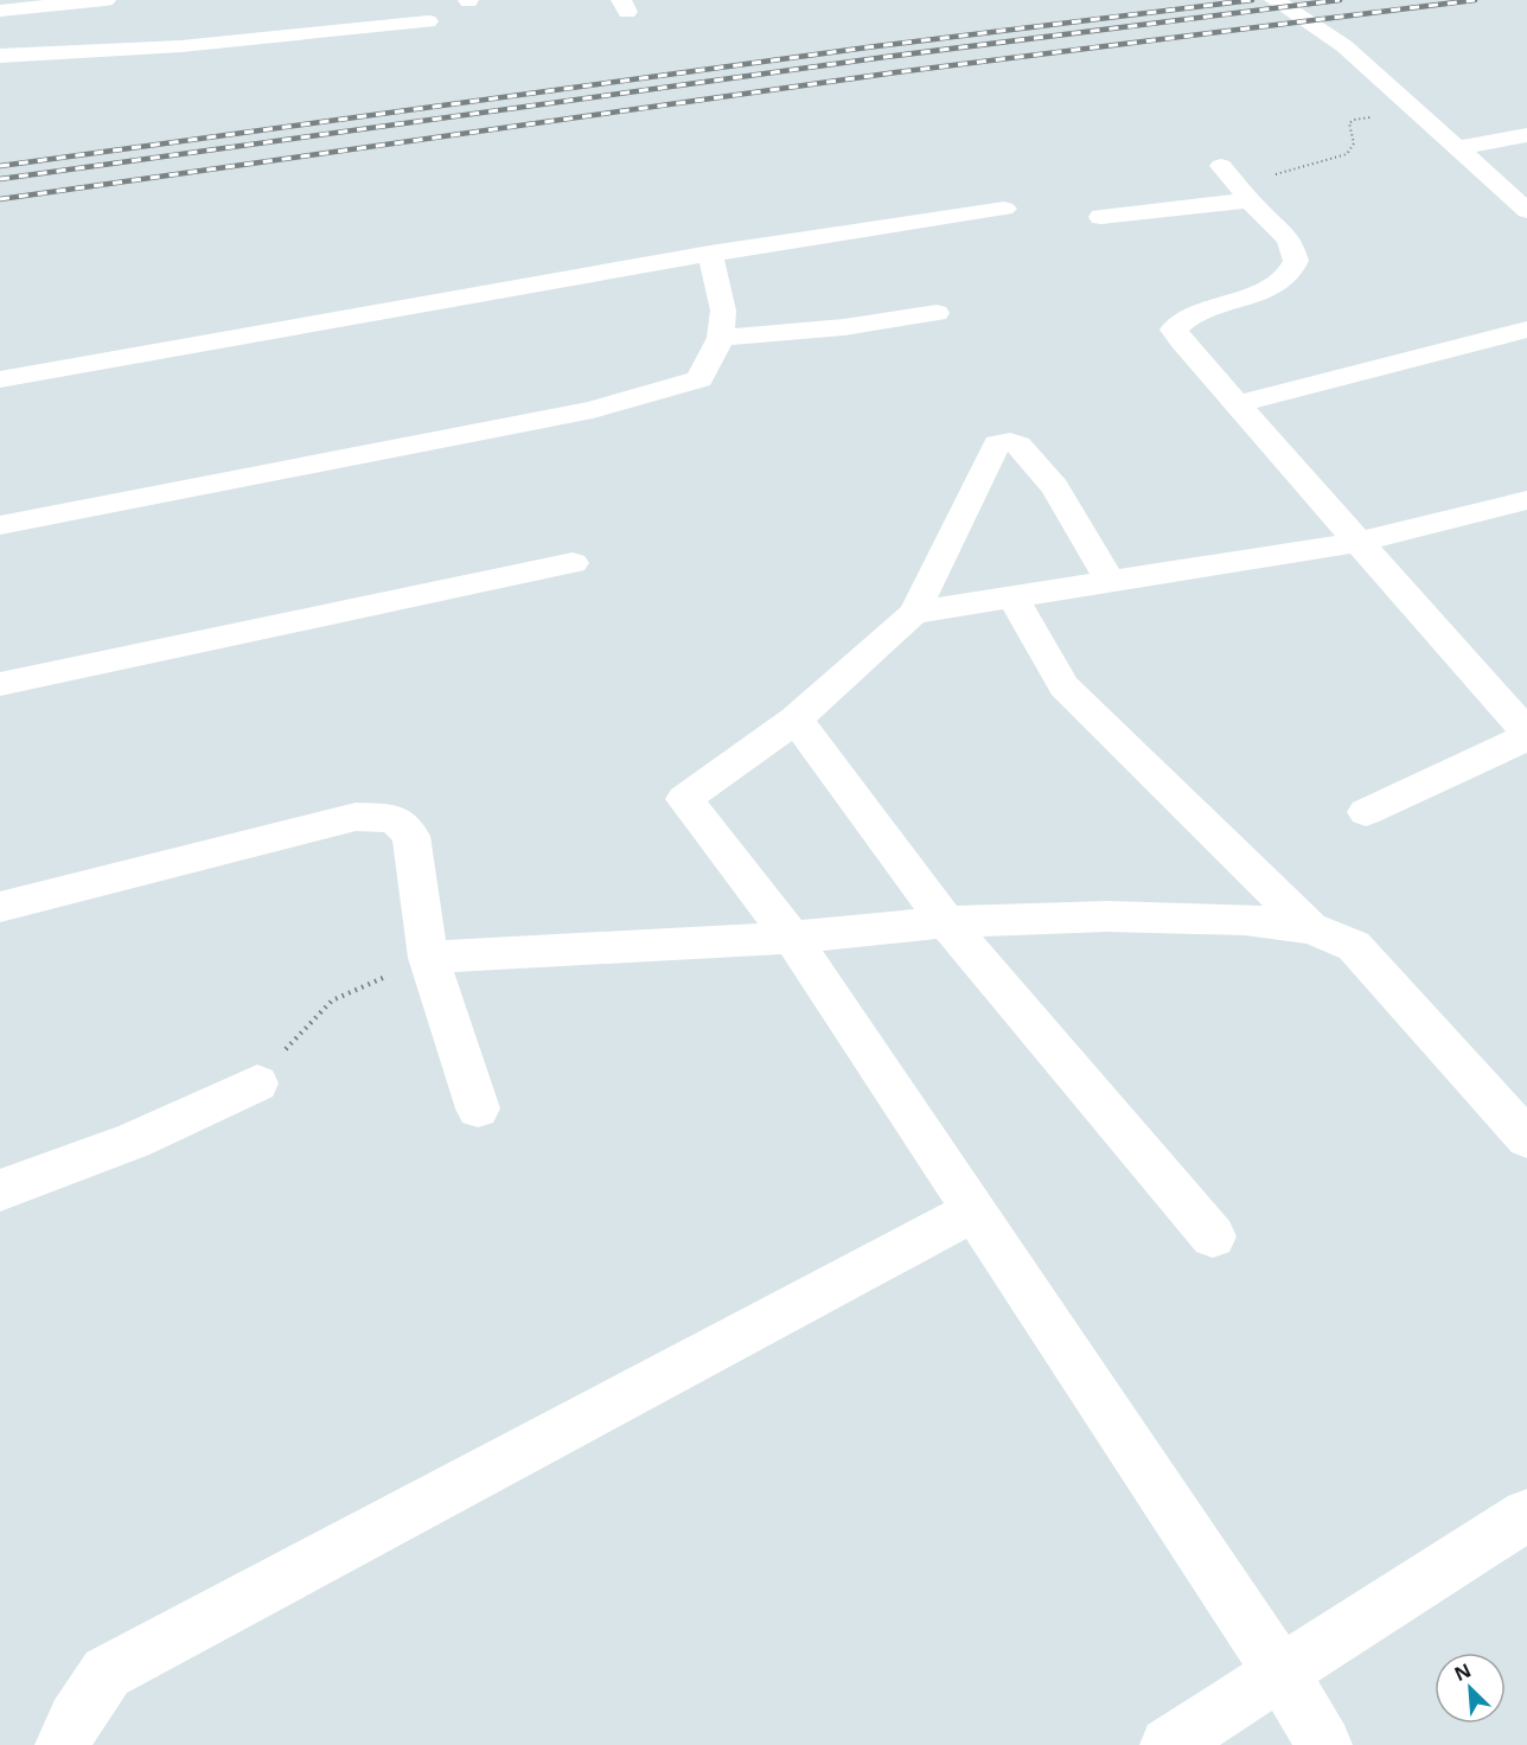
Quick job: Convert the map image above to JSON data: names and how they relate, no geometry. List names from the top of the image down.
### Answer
{
  "north": "top left"
}
